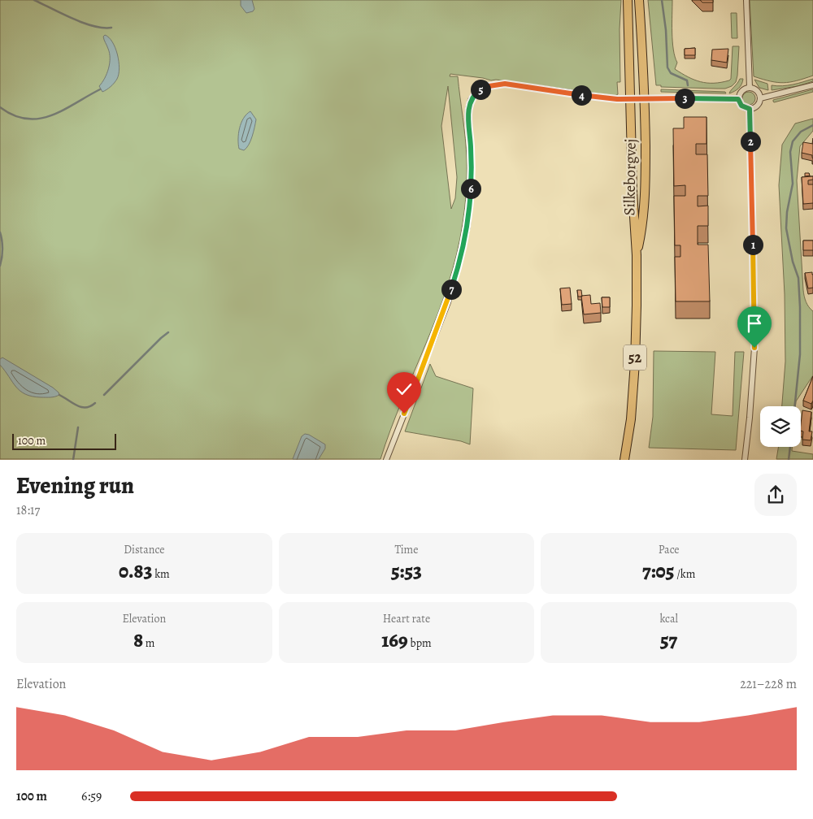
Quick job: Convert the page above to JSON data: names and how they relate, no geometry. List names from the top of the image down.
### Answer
{
  "streets": {
    "main road": ["Silkeborgvej", "52"]
  },
  "scale_bar": "100 m",
  "page": {
    "pins": [
      "5",
      "4",
      "3",
      "2",
      "6",
      "1",
      "7"
    ],
    "scale": "100 m",
    "heading": ["Evening run", "18:17"],
    "stats": [
      ["Distance", "0.83 km"],
      ["Time", "5:53"],
      ["Pace", "7:05 /km"],
      ["Elevation", "8 m"],
      ["Heart rate", "169 bpm"],
      ["kcal", "57"]
    ],
    "chart": ["Elevation", "221–228 m"],
    "list": [
      {
        "name": "100 m",
        "note": "6:59"
      }
    ]
  }
}
